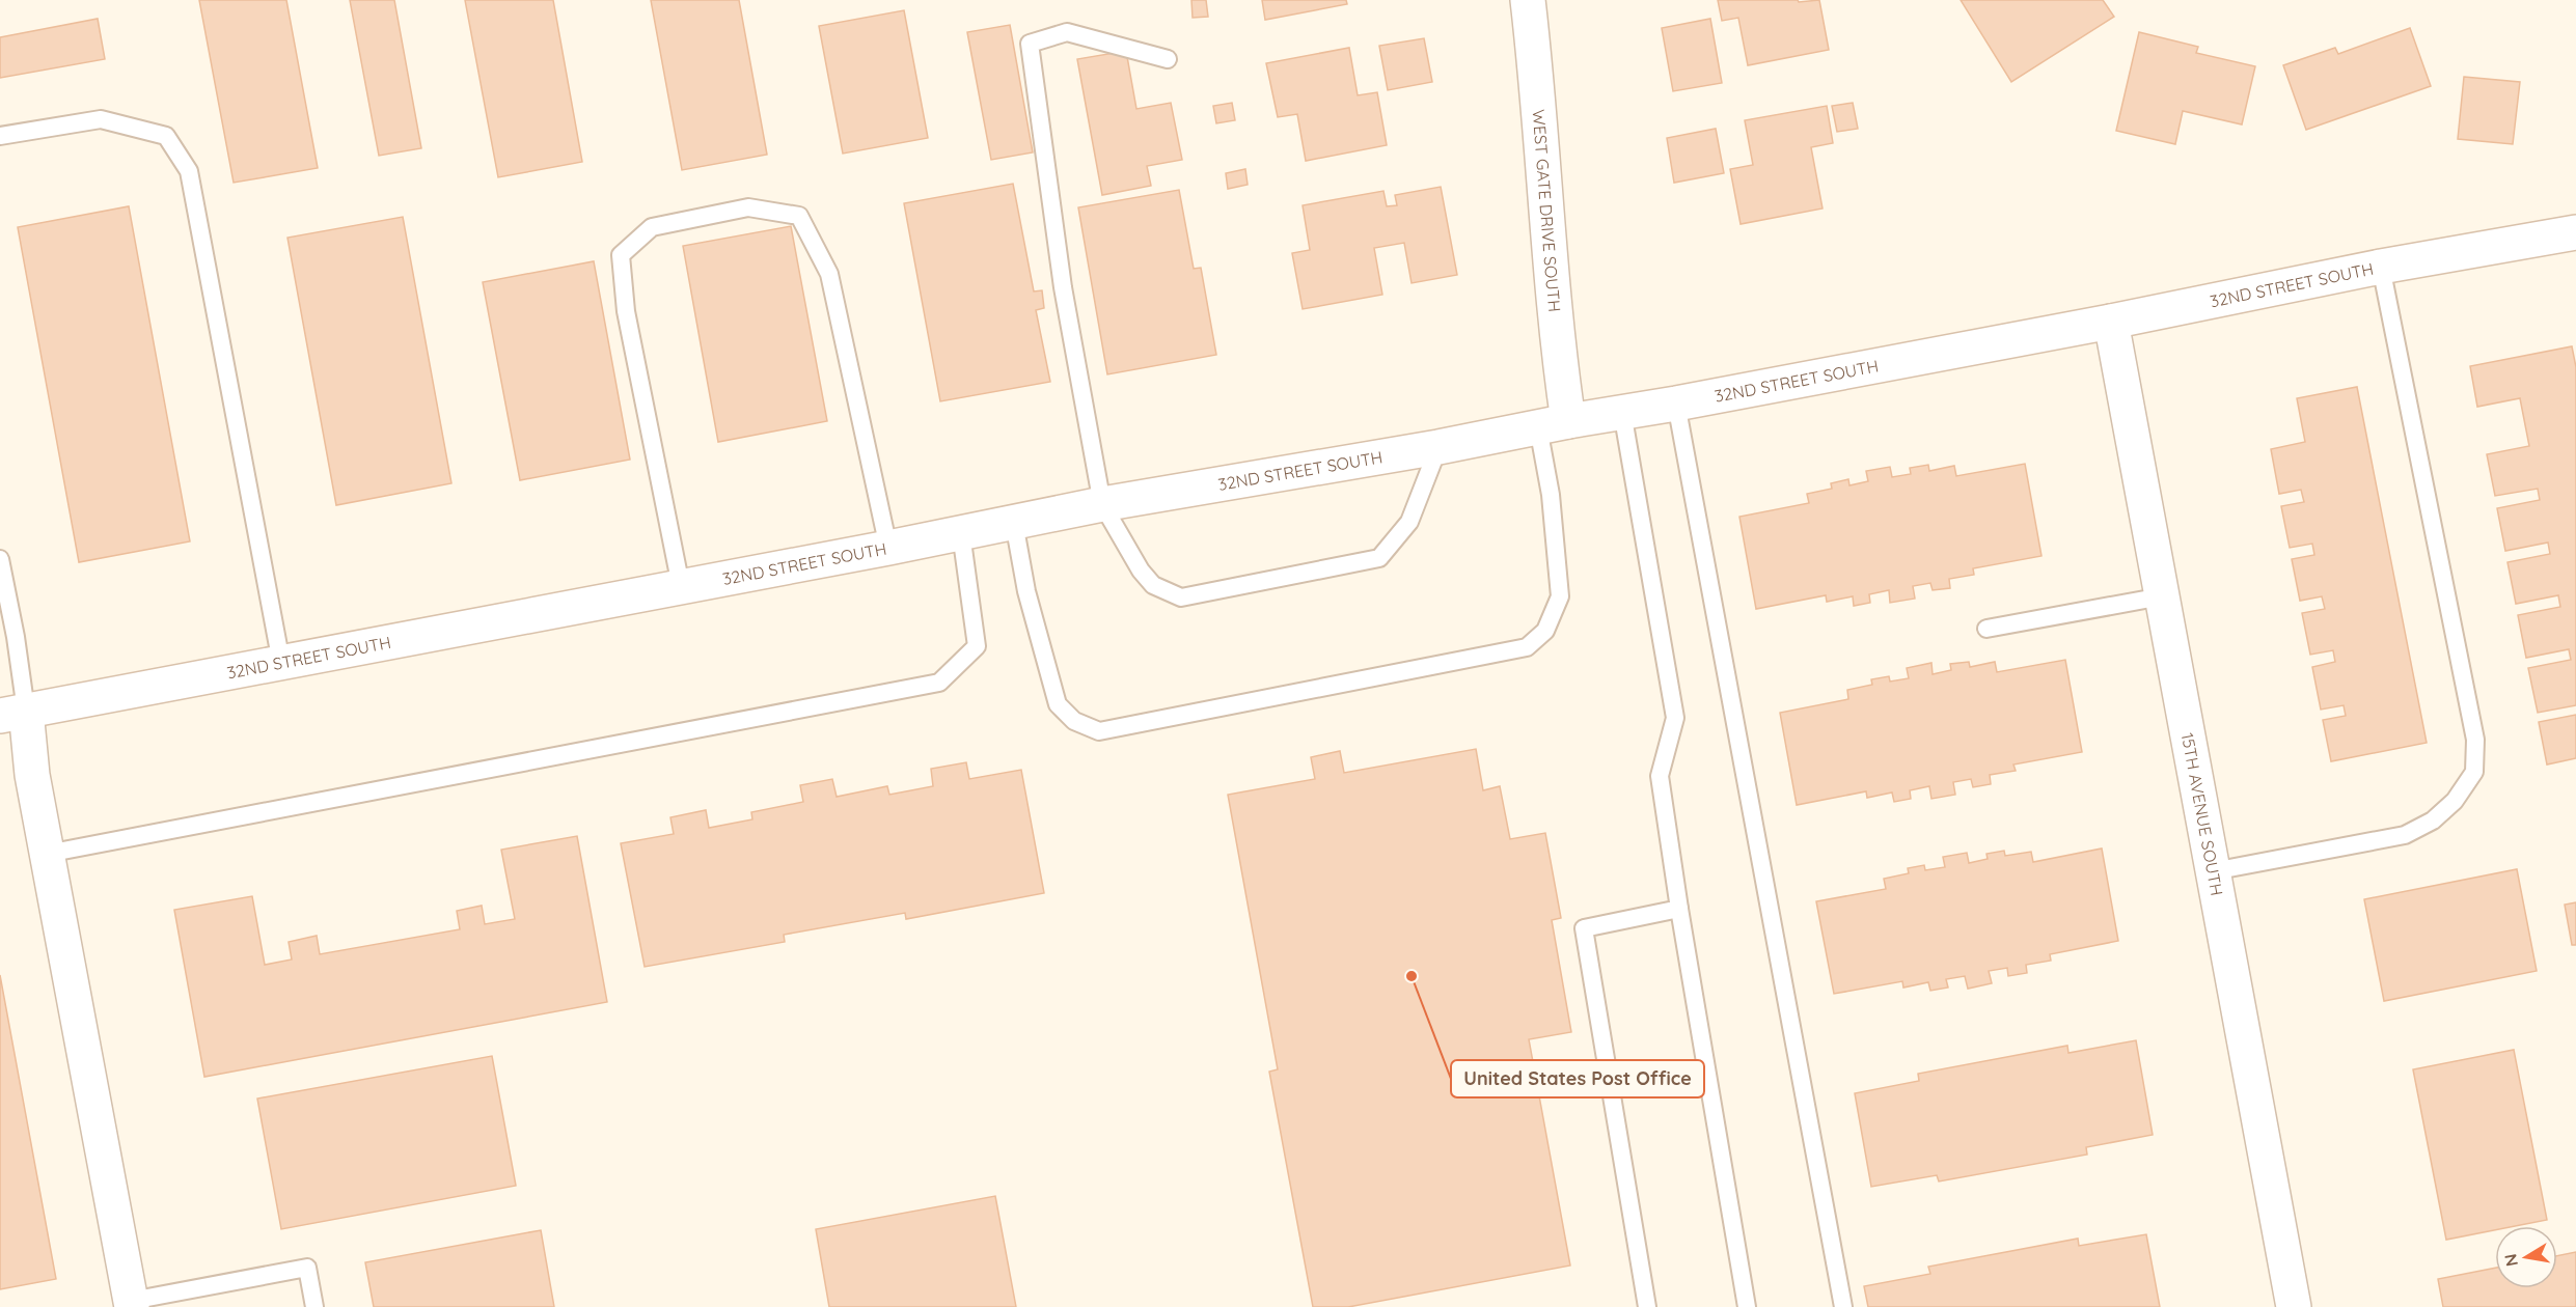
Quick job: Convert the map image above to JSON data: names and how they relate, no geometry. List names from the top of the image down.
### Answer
{
  "streets": {
    "street": ["WEST GATE DRIVE SOUTH", "32ND STREET SOUTH", "15TH AVENUE SOUTH"]
  },
  "crossings": [
    ["WEST GATE DRIVE SOUTH", "32ND STREET SOUTH"],
    ["32ND STREET SOUTH", "15TH AVENUE SOUTH"]
  ],
  "places": ["United States Post Office"],
  "north": "left"
}
